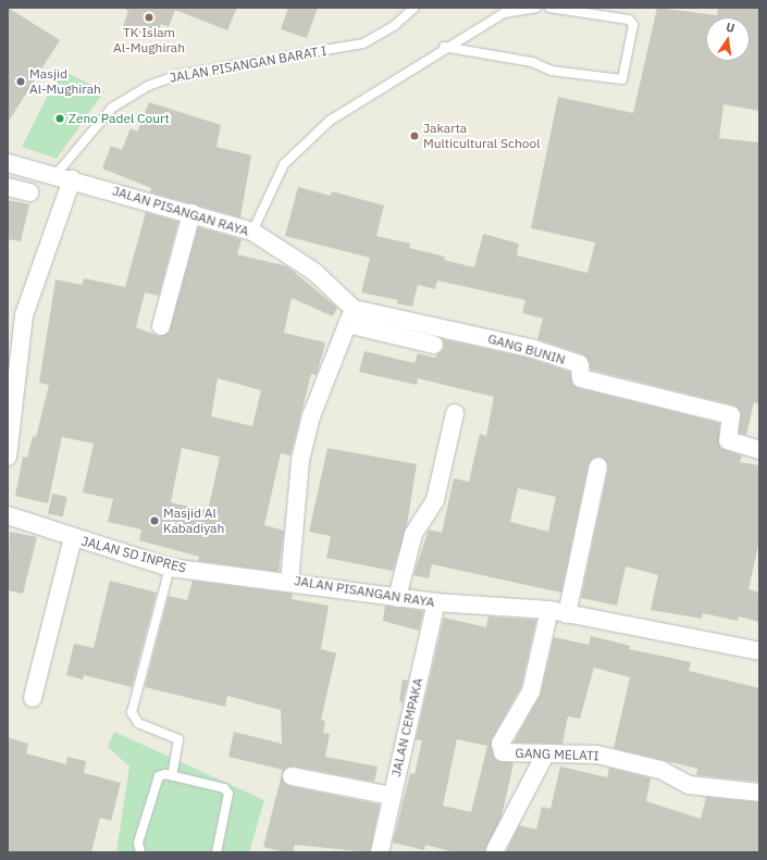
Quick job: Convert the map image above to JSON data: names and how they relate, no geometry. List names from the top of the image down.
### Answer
{
  "streets": {
    "street": [
      "JALAN PISANGAN BARAT I",
      "JALAN PISANGAN RAYA",
      "GANG BUNIN",
      "JALAN SD INPRES",
      "JALAN CEMPAKA",
      "GANG MELATI"
    ]
  },
  "crossings": [
    ["JALAN PISANGAN BARAT I", "JALAN PISANGAN RAYA"],
    ["JALAN PISANGAN RAYA", "GANG BUNIN"],
    ["JALAN PISANGAN RAYA", "JALAN SD INPRES"],
    ["JALAN PISANGAN RAYA", "JALAN CEMPAKA"],
    ["JALAN PISANGAN RAYA", "GANG MELATI"]
  ],
  "places": [
    "TK Islam Al-Mughirah",
    "Masjid Al-Mughirah",
    "Zeno Padel Court",
    "Jakarta Multicultural School",
    "Masjid Al Kabadiyah"
  ],
  "north": "top"
}
